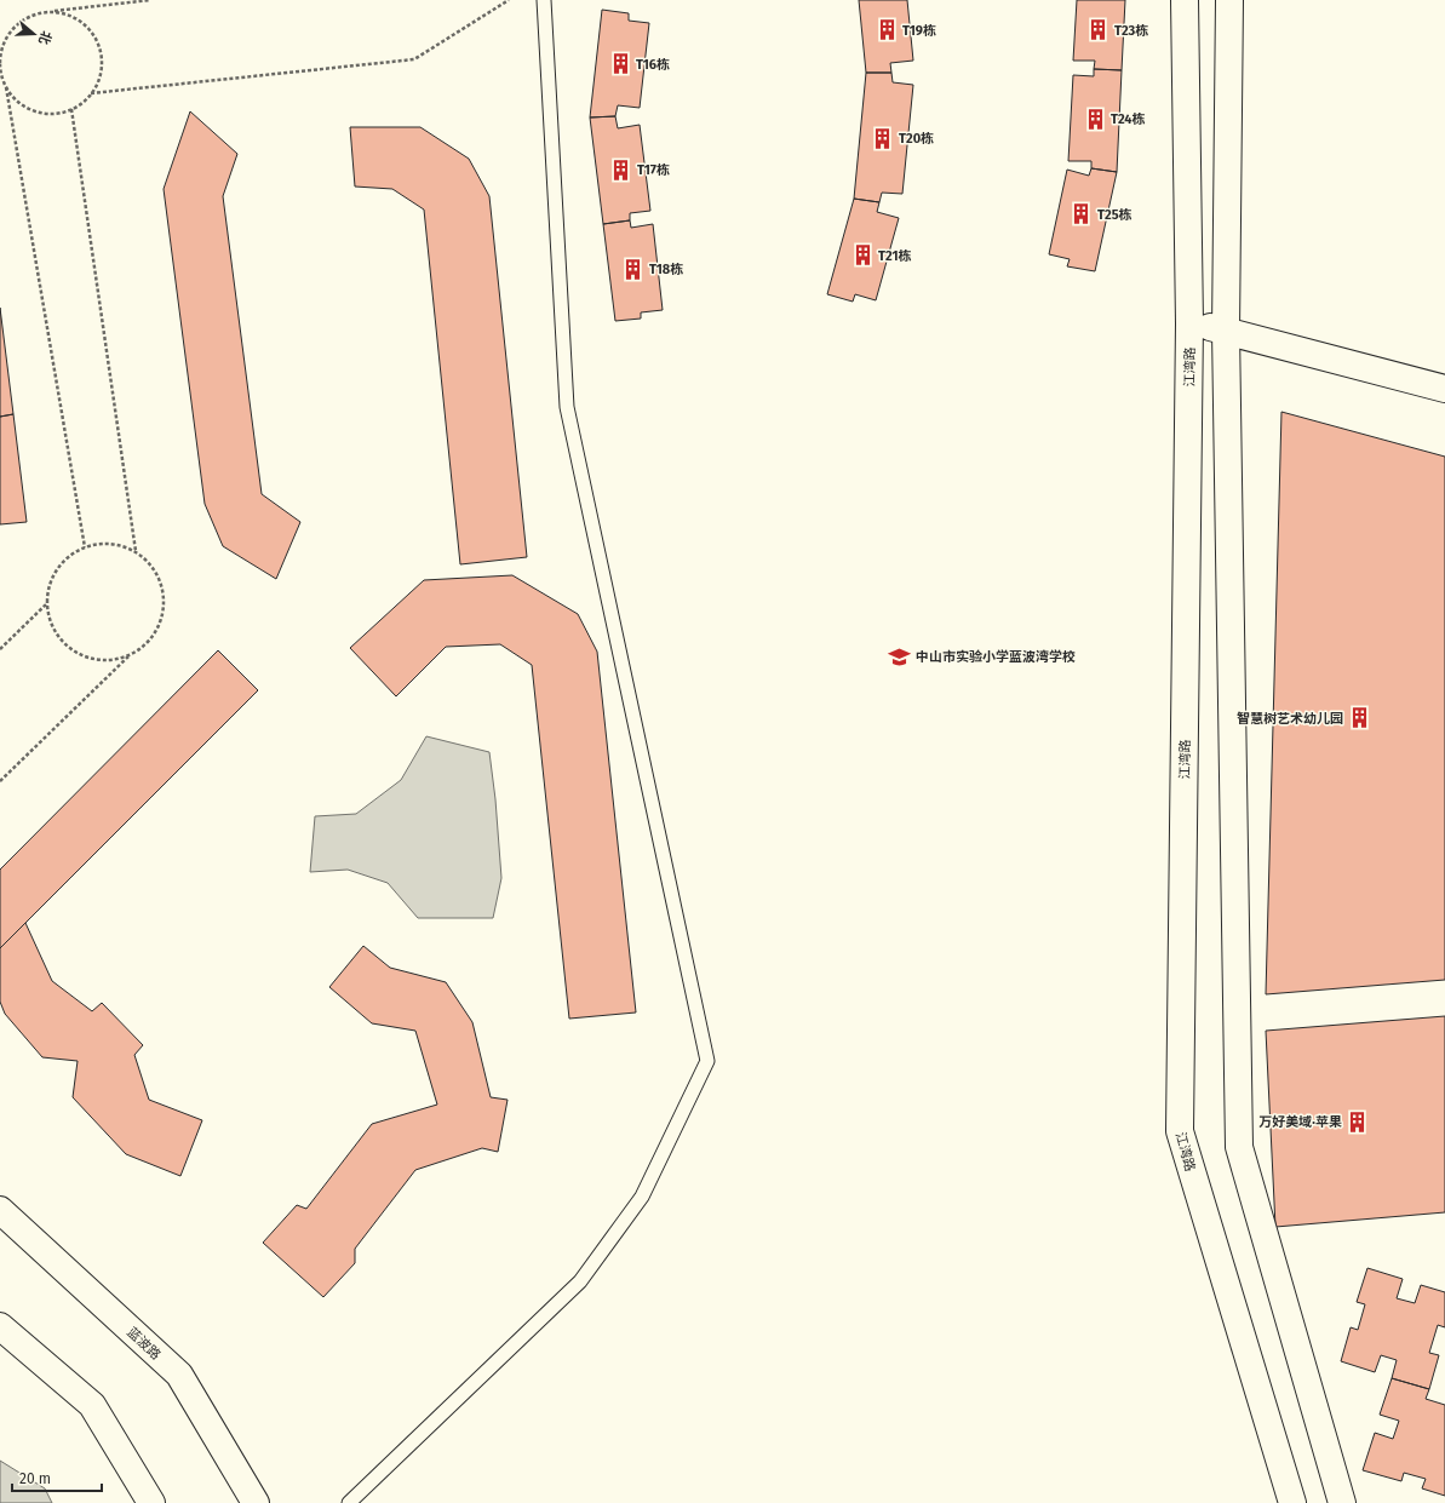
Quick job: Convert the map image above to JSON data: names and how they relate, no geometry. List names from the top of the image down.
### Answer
{
  "streets": {
    "street": ["江湾路", "蓝波路"]
  },
  "places": {
    "building": [
      "T19栋",
      "T23栋",
      "T16栋",
      "T24栋",
      "T20栋",
      "T17栋",
      "T25栋",
      "T21栋",
      "T18栋",
      "智慧树艺术幼儿园",
      "万好美域·苹果"
    ],
    "school or university": ["中山市实验小学蓝波湾学校"]
  },
  "scale_bar": "20 m",
  "north": "right"
}
